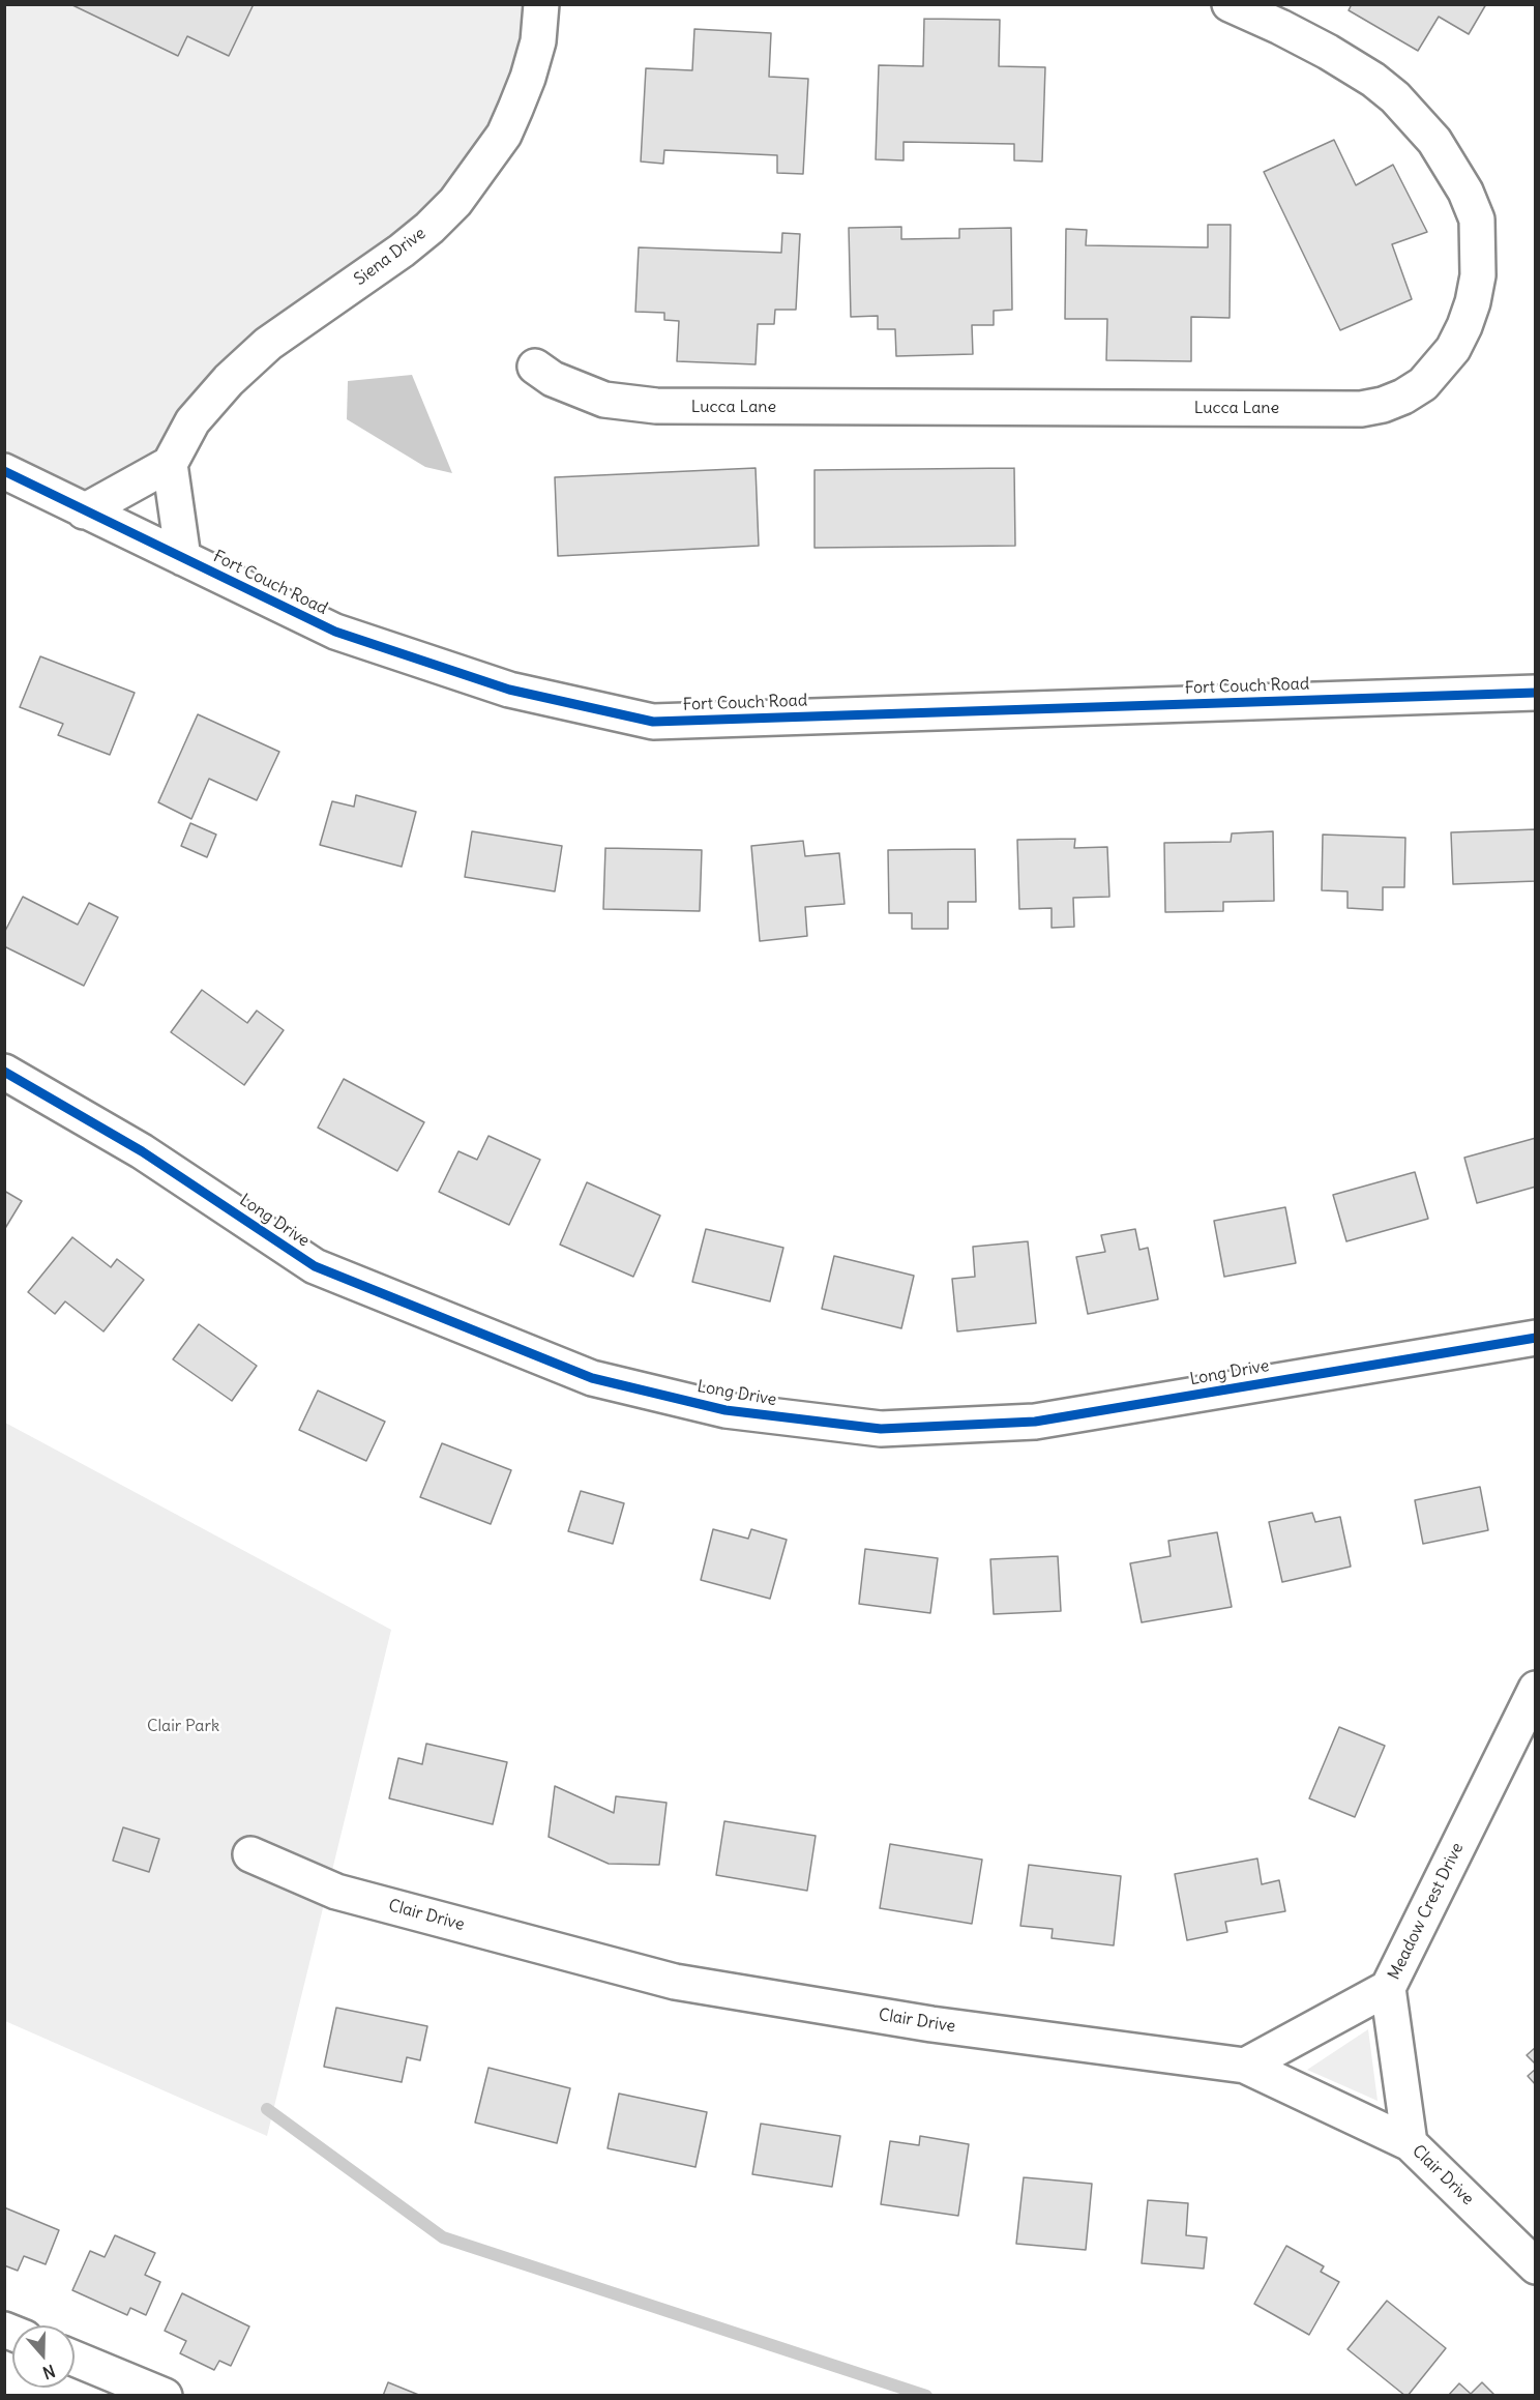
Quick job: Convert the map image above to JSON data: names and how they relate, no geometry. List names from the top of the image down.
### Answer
{
  "streets": {
    "street": [
      "Siena Drive",
      "Lucca Lane",
      "Fort Couch Road",
      "Long Drive",
      "Meadow Crest Drive",
      "Clair Drive"
    ]
  },
  "crossings": [
    ["Meadow Crest Drive", "Clair Drive"]
  ],
  "parks": ["Clair Park"],
  "north": "bottom"
}
